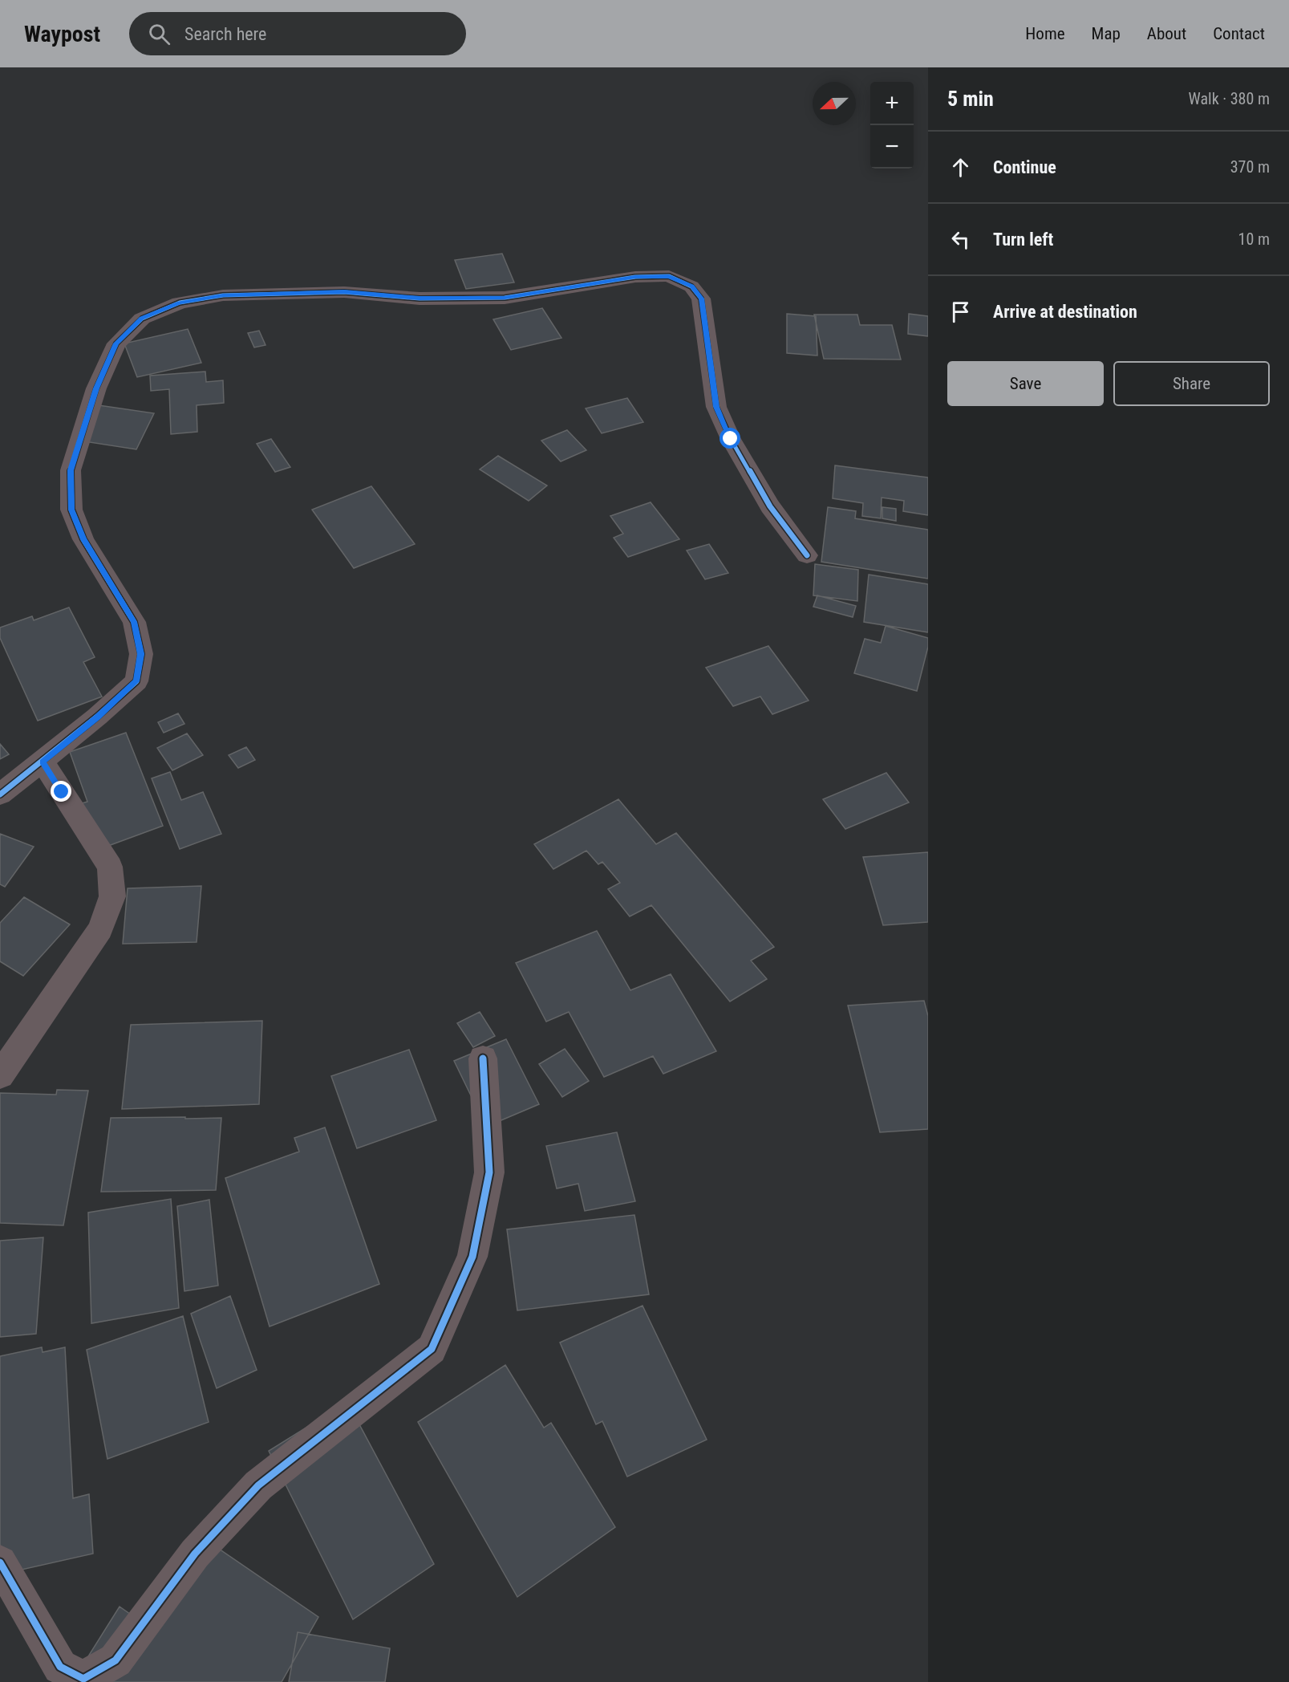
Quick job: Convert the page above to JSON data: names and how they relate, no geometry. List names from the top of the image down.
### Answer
{
  "north": "left",
  "page": {
    "header": "Waypost",
    "search": "Search here",
    "nav": [
      "Home",
      "Map",
      "About",
      "Contact"
    ],
    "heading": ["5 min", "Walk · 380 m"],
    "map_buttons": ["+", "−"],
    "list": [
      ["Continue", "370 m"],
      ["Turn left", "10 m"],
      "Arrive at destination"
    ],
    "buttons": ["Save", "Share"]
  }
}
